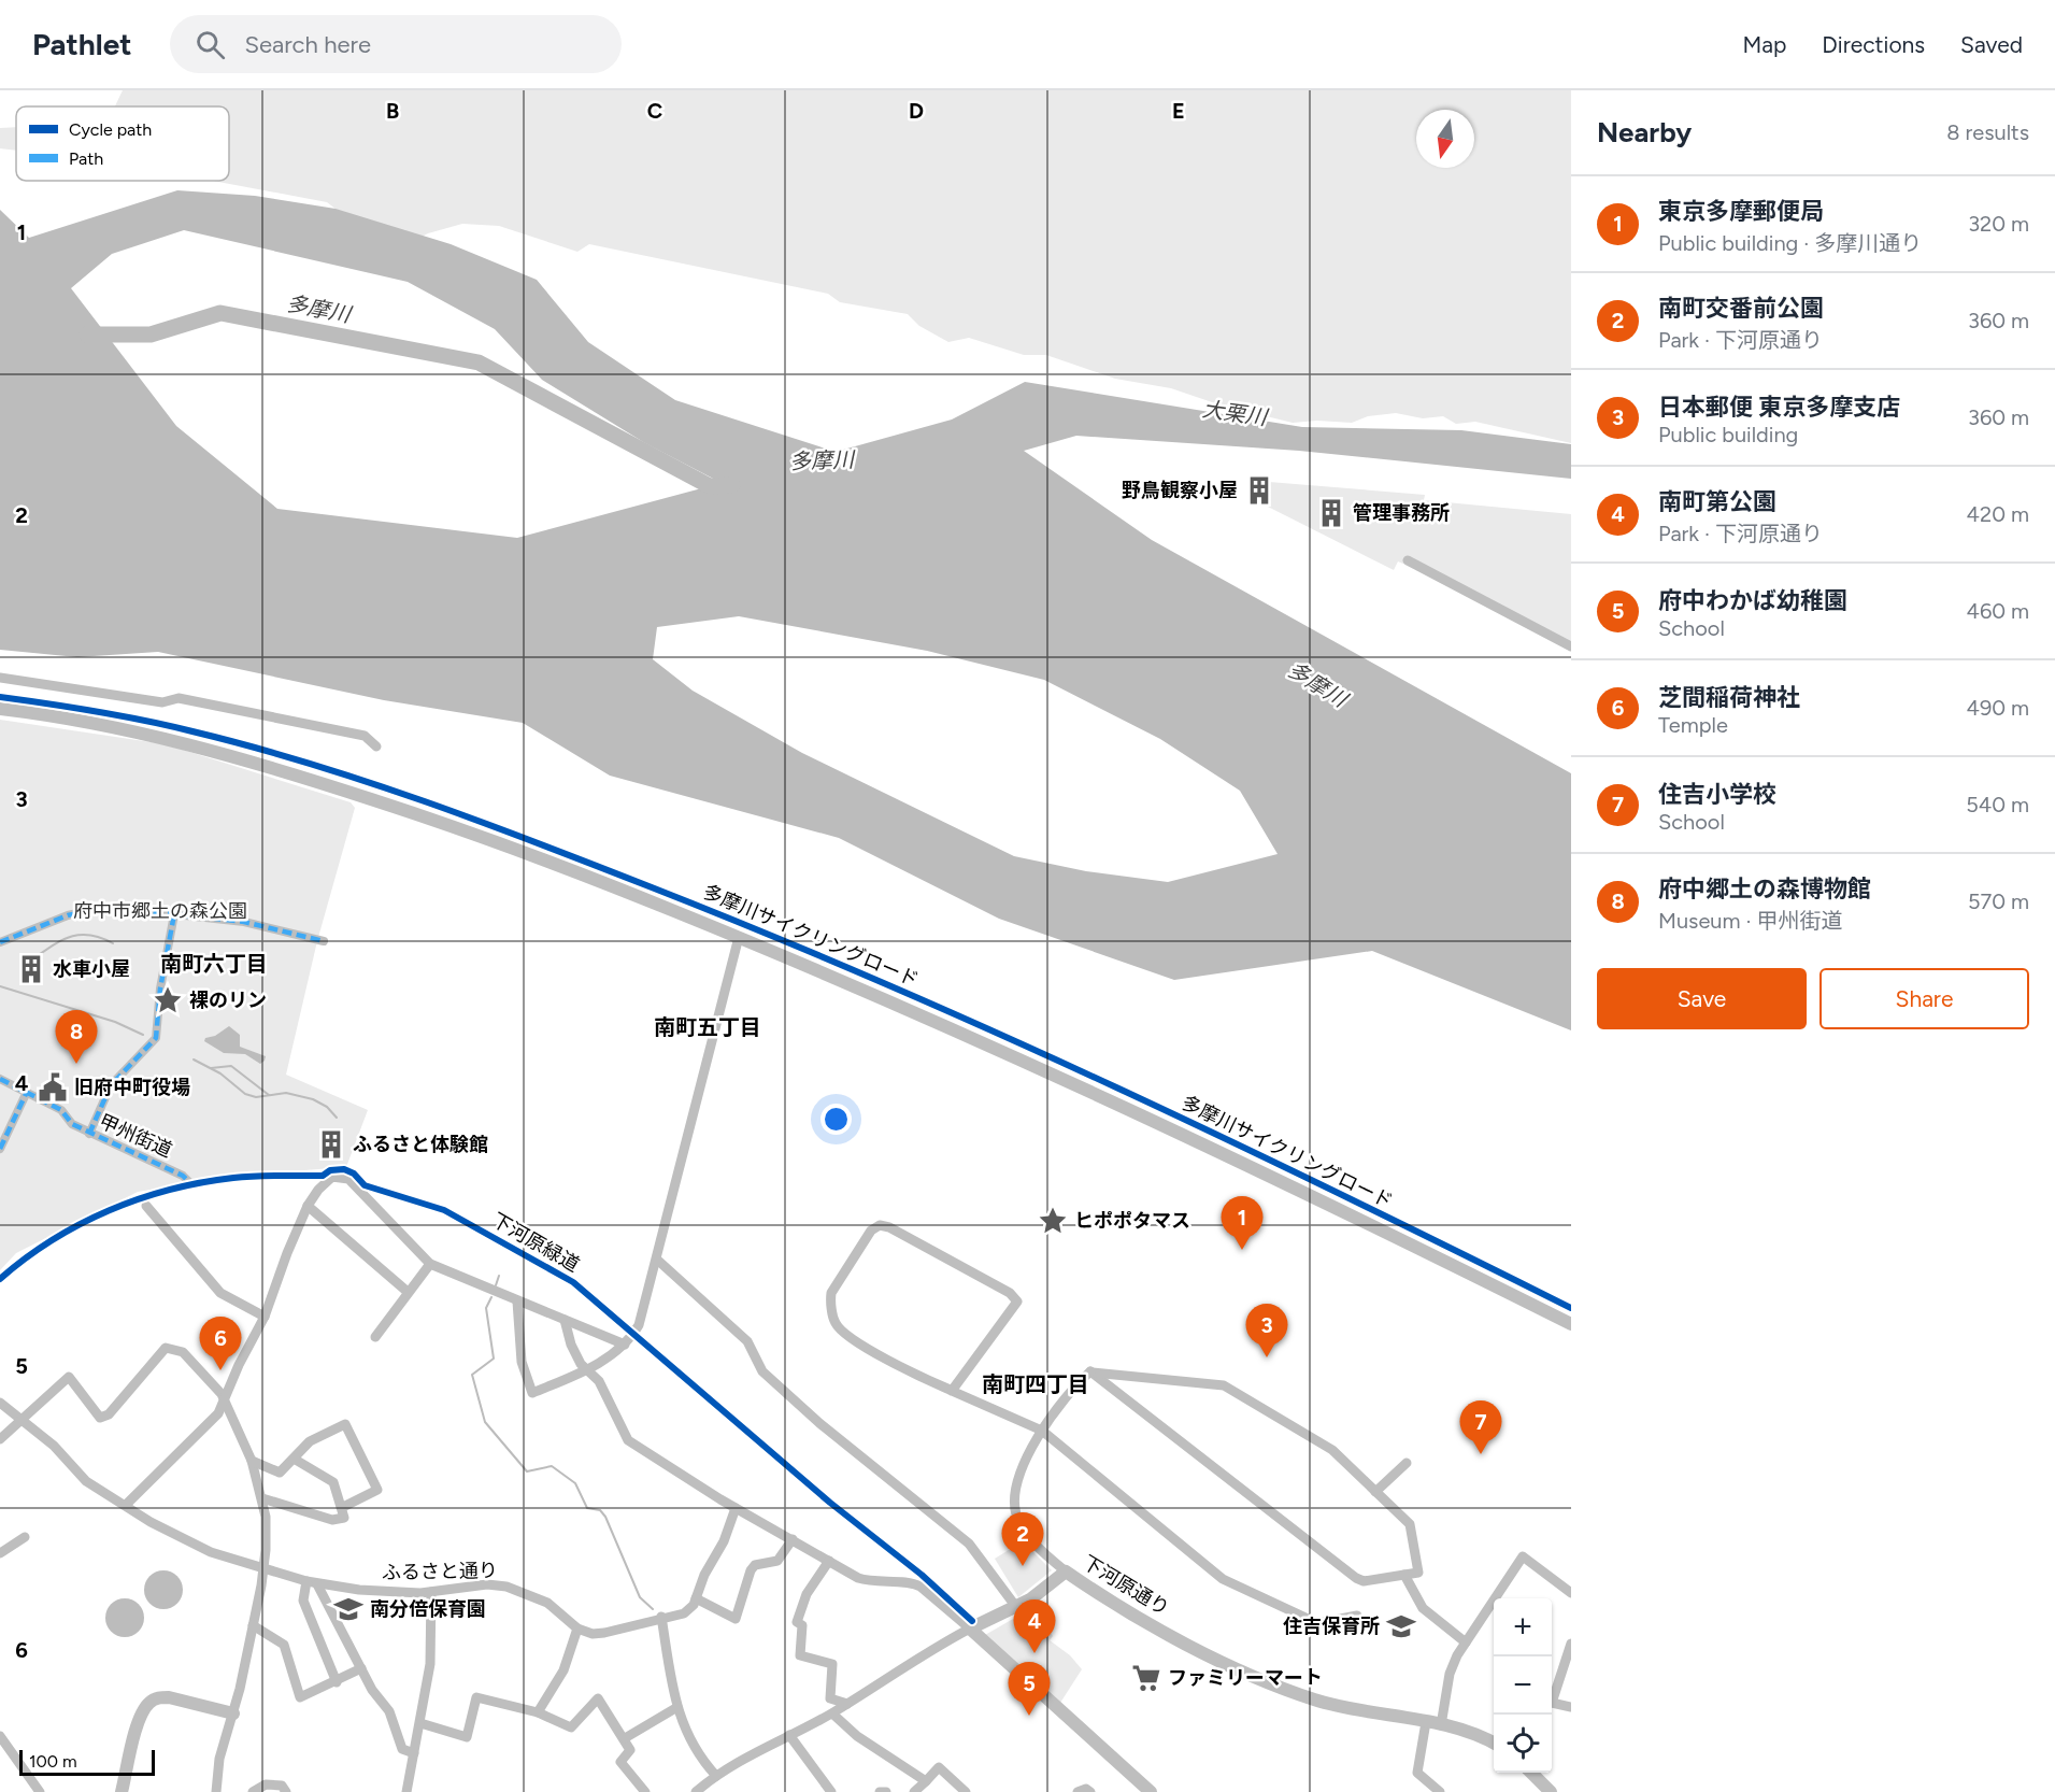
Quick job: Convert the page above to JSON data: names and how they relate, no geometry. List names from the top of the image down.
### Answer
{
  "streets": {
    "street": ["甲州街道", "ふるさと通り", "下河原通り"],
    "cycle path": ["多摩川サイクリングロード", "下河原緑道"]
  },
  "districts": ["南町六丁目", "南町五丁目", "南町四丁目"],
  "water": ["多摩川", "大栗川"],
  "parks": ["府中市郷土の森公園"],
  "places": {
    "building": [
      "野鳥観察小屋",
      "管理事務所",
      "水車小屋",
      "ふるさと体験館"
    ],
    "place": ["裸のリン", "ヒポポタマス"],
    "public building": ["旧府中町役場"],
    "school or university": ["南分倍保育園", "住吉保育所"],
    "supermarket": ["ファミリーマート"]
  },
  "legend": ["Cycle path", "Path"],
  "scale_bar": "100 m",
  "north": "bottom",
  "page": {
    "header": "Pathlet",
    "search": "Search here",
    "nav": ["Map", "Directions", "Saved"],
    "heading": ["Nearby", "8 results"],
    "list": [
      {
        "mark": "1",
        "name": "東京多摩郵便局",
        "note": "Public building · 多摩川通り",
        "value": "320 m"
      },
      {
        "mark": "2",
        "name": "南町交番前公園",
        "note": "Park · 下河原通り",
        "value": "360 m"
      },
      {
        "mark": "3",
        "name": "日本郵便 東京多摩支店",
        "note": "Public building",
        "value": "360 m"
      },
      {
        "mark": "4",
        "name": "南町第公園",
        "note": "Park · 下河原通り",
        "value": "420 m"
      },
      {
        "mark": "5",
        "name": "府中わかば幼稚園",
        "note": "School",
        "value": "460 m"
      },
      {
        "mark": "6",
        "name": "芝間稲荷神社",
        "note": "Temple",
        "value": "490 m"
      },
      {
        "mark": "7",
        "name": "住吉小学校",
        "note": "School",
        "value": "540 m"
      },
      {
        "mark": "8",
        "name": "府中郷土の森博物館",
        "note": "Museum · 甲州街道",
        "value": "570 m"
      }
    ],
    "buttons": ["Save", "Share"],
    "pins": [
      "8",
      "1",
      "3",
      "6",
      "7",
      "2",
      "4",
      "5"
    ],
    "map_buttons": ["+", "−"],
    "scale": "100 m"
  },
  "grid": {
    "columns": [
      "B",
      "C",
      "D",
      "E"
    ],
    "rows": [
      "1",
      "2",
      "3",
      "4",
      "5",
      "6"
    ]
  }
}
